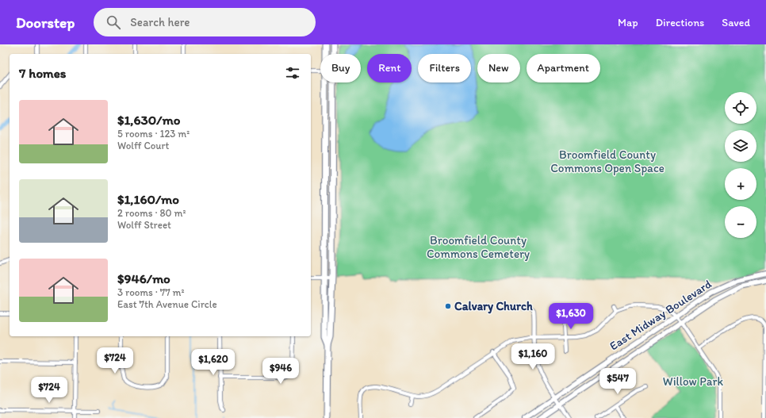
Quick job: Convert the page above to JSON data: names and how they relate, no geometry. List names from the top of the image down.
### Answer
{
  "streets": {
    "main road": ["East Midway Boulevard"]
  },
  "parks": ["Broomfield County Commons Open Space", "Broomfield County Commons Cemetery", "Willow Park"],
  "places": ["Calvary Church"],
  "page": {
    "header": "Doorstep",
    "search": "Search here",
    "nav": ["Map", "Directions", "Saved"],
    "chip": [
      "Buy",
      "Rent",
      "Filters",
      "New",
      "Apartment"
    ],
    "heading": "7 homes",
    "map_buttons": ["+", "−"],
    "list": [
      {
        "name": "$1,630/mo",
        "note": "5 rooms · 123 m² · Wolff Court"
      },
      {
        "name": "$1,160/mo",
        "note": "2 rooms · 80 m² · Wolff Street"
      },
      {
        "name": "$946/mo",
        "note": "3 rooms · 77 m² · East 7th Avenue Circle"
      }
    ],
    "price": [
      "$1,630",
      "$1,160",
      "$724",
      "$1,620",
      "$946",
      "$547",
      "$724"
    ]
  }
}
